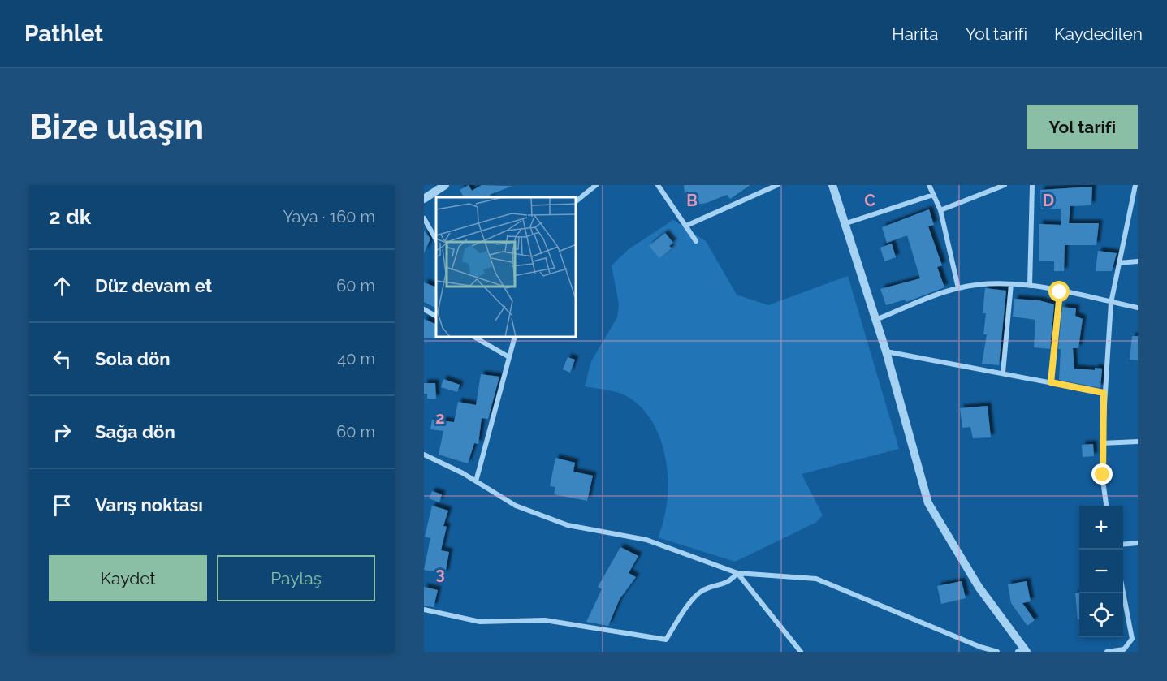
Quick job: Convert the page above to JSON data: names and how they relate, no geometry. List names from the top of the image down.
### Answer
{
  "page": {
    "header": "Pathlet",
    "nav": ["Harita", "Yol tarifi", "Kaydedilen"],
    "buttons": [
      "Yol tarifi",
      ["Kaydet", "Paylaş"]
    ],
    "title": "Bize ulaşın",
    "heading": ["2 dk", "Yaya · 160 m"],
    "list": [
      ["Düz devam et", "60 m"],
      ["Sola dön", "40 m"],
      ["Sağa dön", "60 m"],
      "Varış noktası"
    ],
    "map_buttons": ["+", "−"]
  },
  "grid": {
    "columns": ["B", "C", "D"],
    "rows": ["2", "3"]
  }
}
